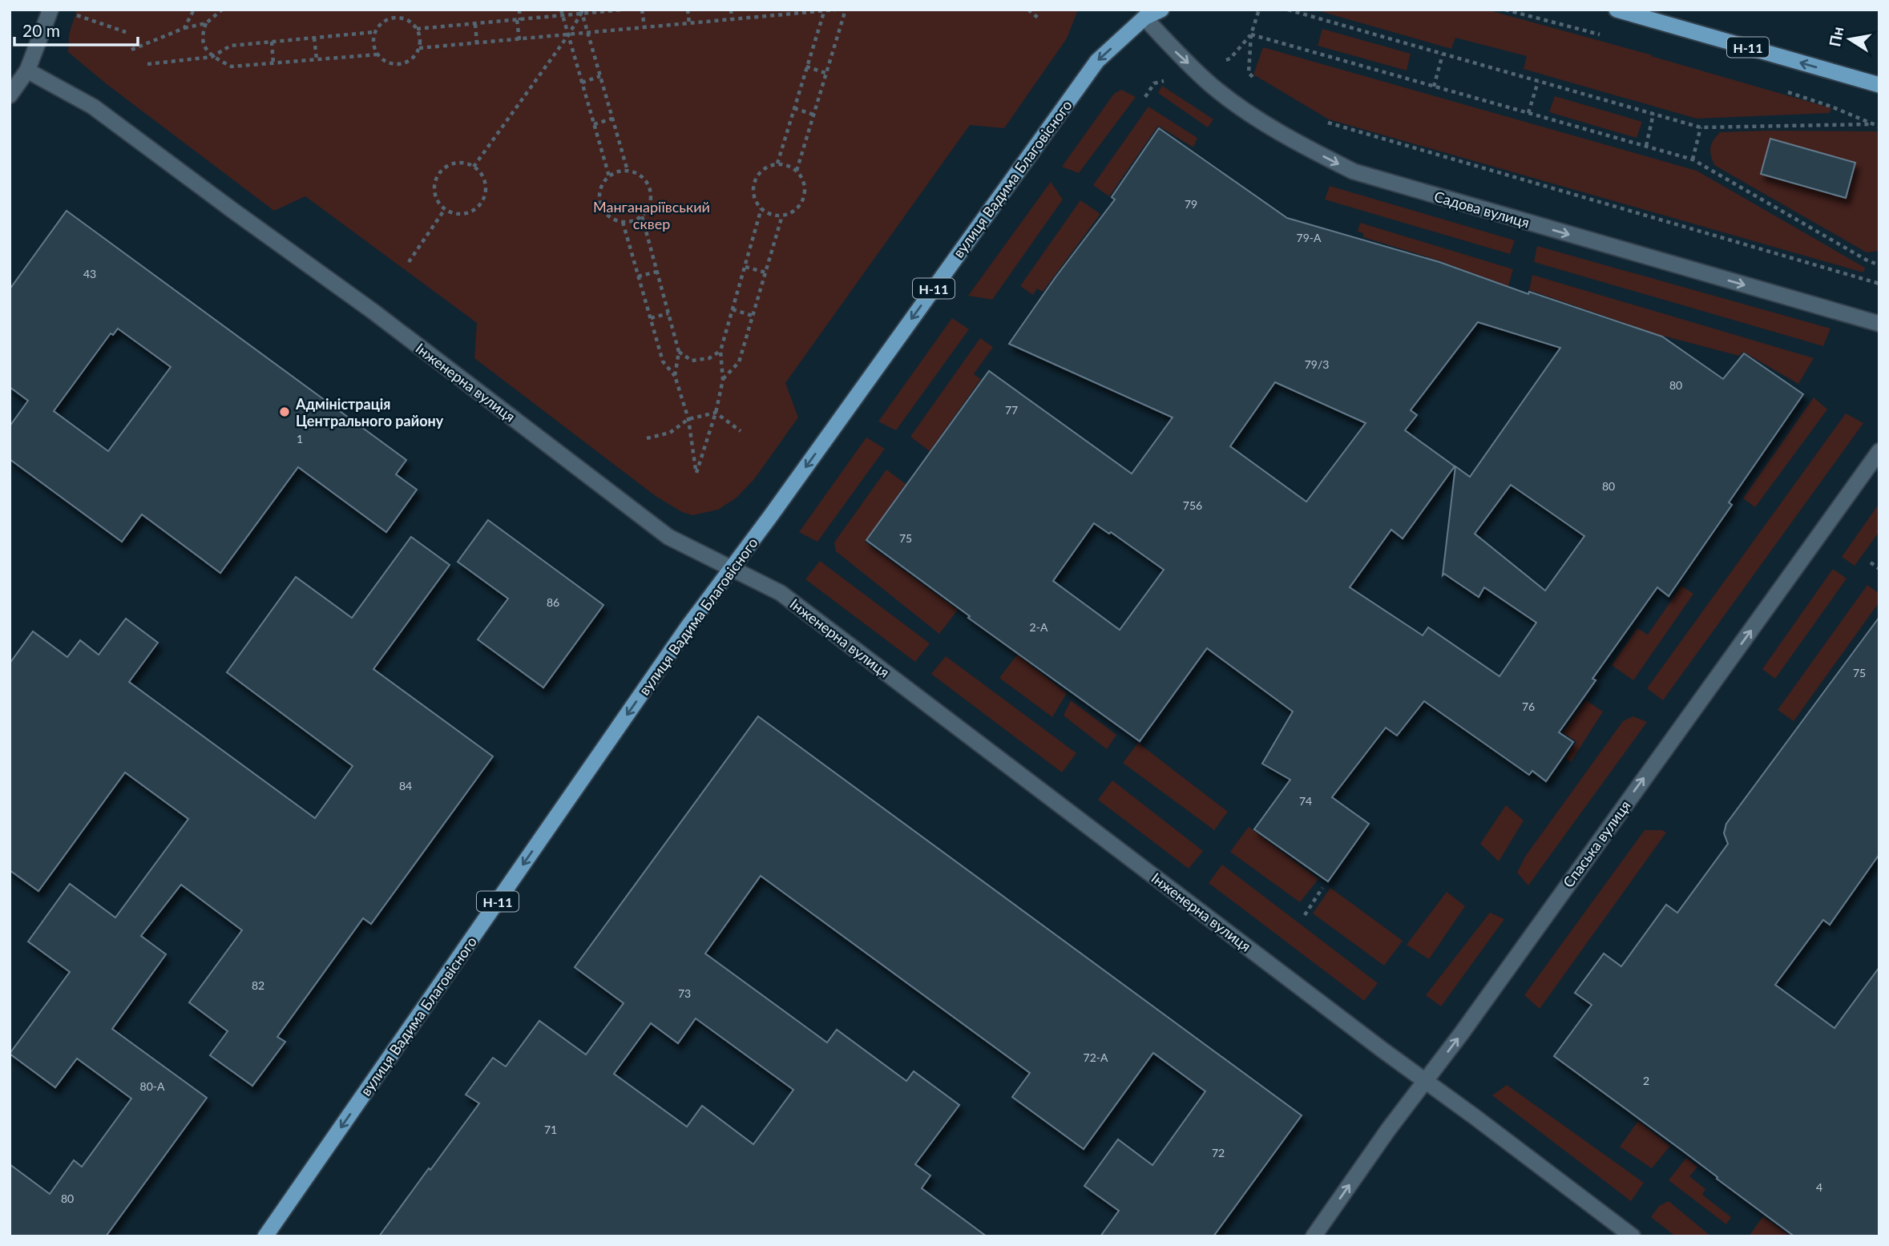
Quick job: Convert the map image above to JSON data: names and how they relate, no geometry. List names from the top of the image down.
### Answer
{
  "streets": {
    "main road": ["Н-11", "вулиця Вадима Благовісного"],
    "street": ["Садова вулиця", "Інженерна вулиця", "Спаська вулиця"]
  },
  "crossings": [
    ["Н-11", "вулиця Вадима Благовісного"],
    ["Н-11", "Садова вулиця"],
    ["вулиця Вадима Благовісного", "Садова вулиця"],
    ["вулиця Вадима Благовісного", "Інженерна вулиця"],
    ["Інженерна вулиця", "Спаська вулиця"]
  ],
  "one_way": ["вулиця Вадима Благовісного", "Садова вулиця", "Спаська вулиця"],
  "parks": ["Манганаріївський сквер"],
  "places": ["Адміністрація Центрального району"],
  "house_numbers": [
    "79",
    "79-А",
    "43",
    "79/3",
    "80",
    "77",
    "1",
    "80",
    "756",
    "75",
    "86",
    "2-А",
    "75",
    "76",
    "84",
    "74",
    "82",
    "73",
    "72-А",
    "2",
    "80-А",
    "71",
    "72",
    "4",
    "80"
  ],
  "scale_bar": "20 m",
  "north": "left"
}
